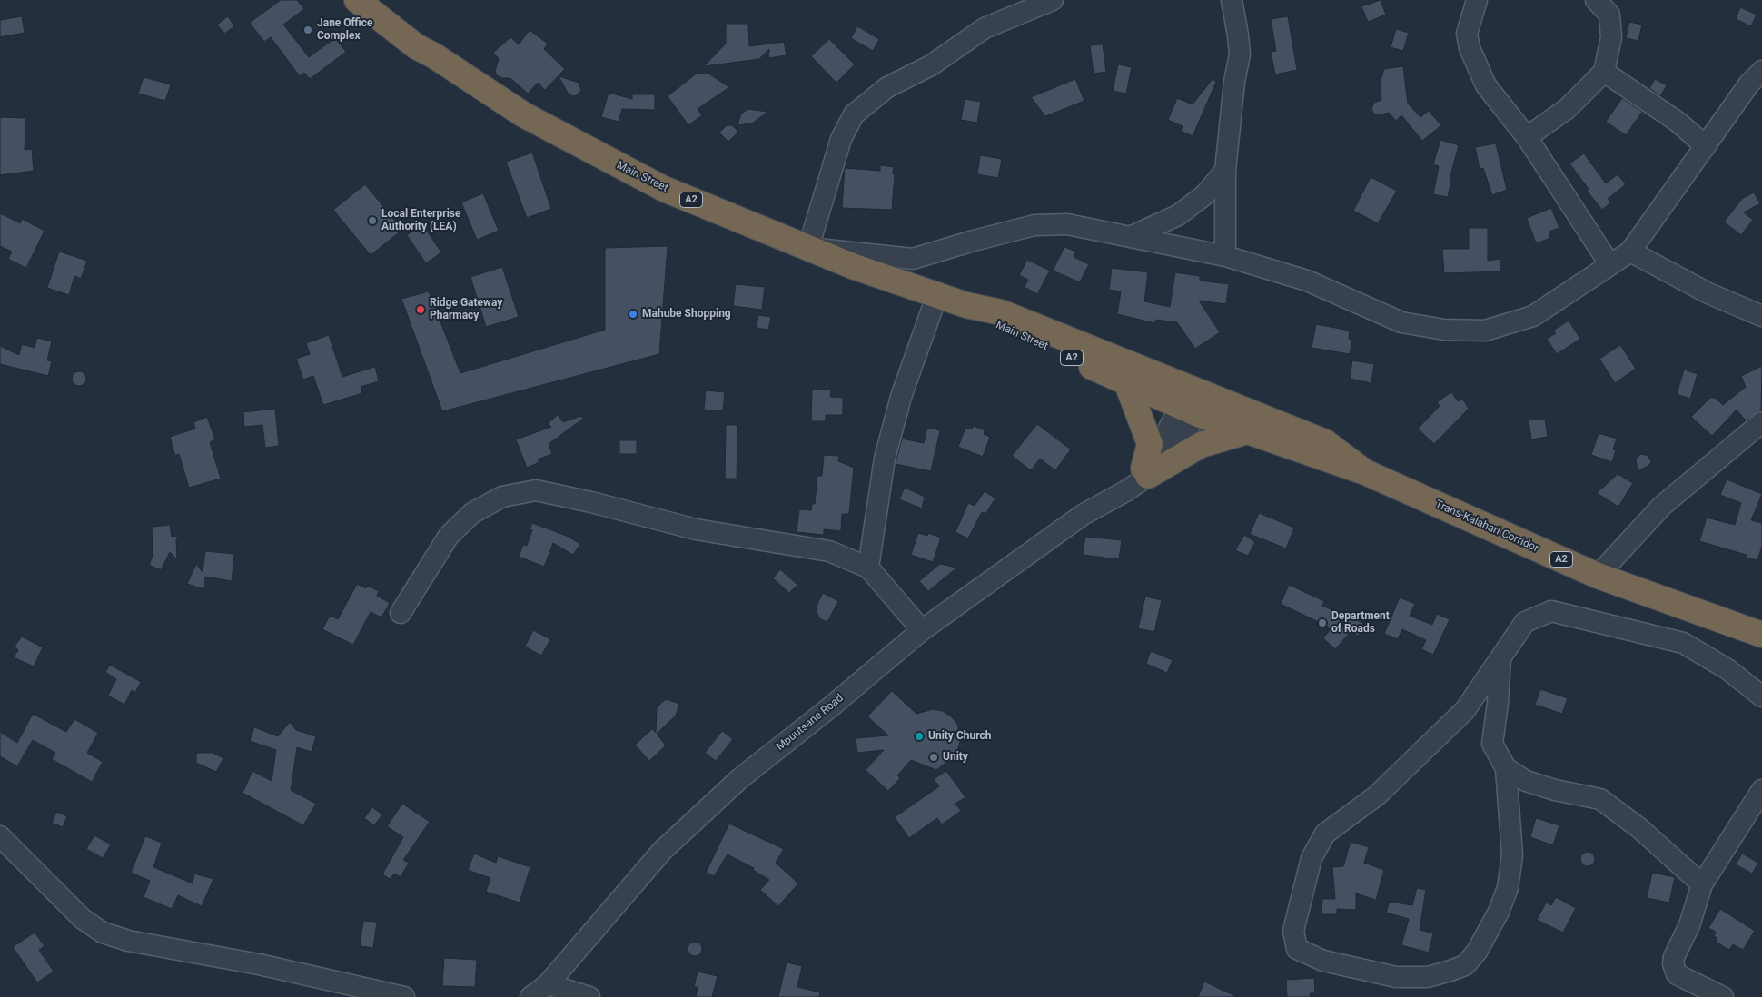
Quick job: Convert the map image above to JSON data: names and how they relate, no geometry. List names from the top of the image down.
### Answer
{
  "streets": {
    "highway": ["Main Street", "A2", "Trans-Kalahari Corridor"],
    "street": ["Mpuutsane Road"]
  },
  "crossings": [
    ["Main Street", "Trans-Kalahari Corridor"],
    ["Main Street", "Mpuutsane Road"],
    ["Trans-Kalahari Corridor", "Mpuutsane Road"]
  ],
  "places": [
    "Jane Office Complex",
    "Local Enterprise Authority (LEA)",
    "Ridge Gateway Pharmacy",
    "Mahube Shopping",
    "Department of Roads",
    "Unity Church",
    "Unity"
  ]
}
